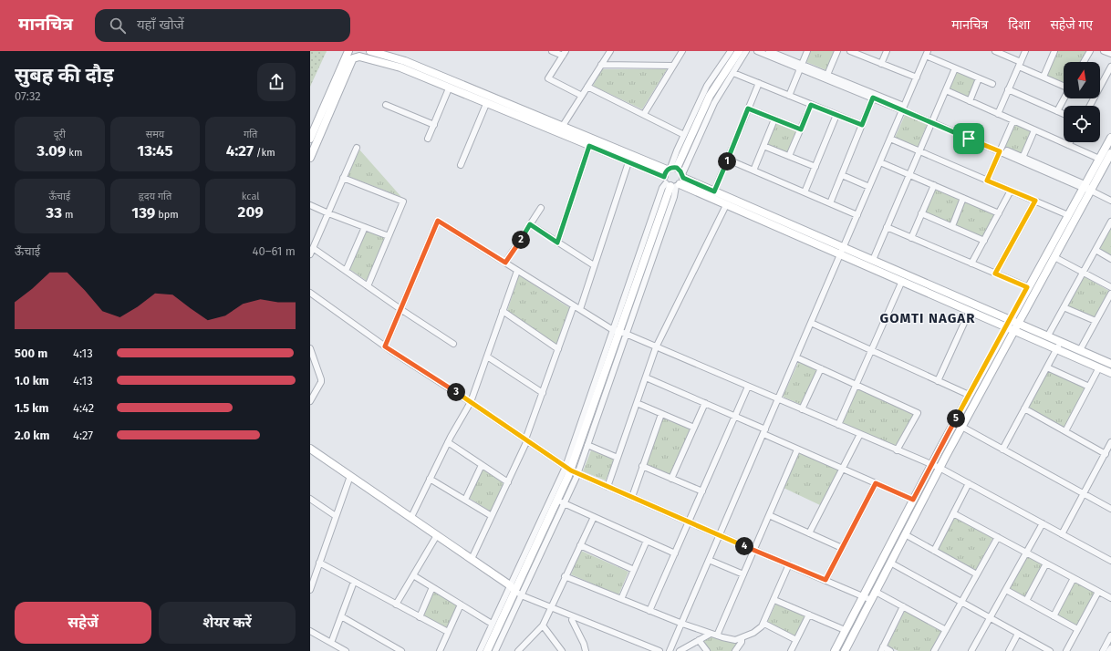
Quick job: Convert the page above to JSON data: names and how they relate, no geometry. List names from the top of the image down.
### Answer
{
  "districts": ["GOMTI NAGAR"],
  "north": "top",
  "page": {
    "header": "मानचित्र",
    "search": "यहाँ खोजें",
    "nav": ["मानचित्र", "दिशा", "सहेजे गए"],
    "heading": ["सुबह की दौड़", "07:32"],
    "stats": [
      ["दूरी", "3.09 km"],
      ["समय", "13:45"],
      ["गति", "4:27 /km"],
      ["ऊँचाई", "33 m"],
      ["हृदय गति", "139 bpm"],
      ["kcal", "209"]
    ],
    "pins": [
      "1",
      "2",
      "3",
      "5",
      "4"
    ],
    "chart": ["ऊँचाई", "40–61 m"],
    "list": [
      {
        "name": "500 m",
        "note": "4:13"
      },
      {
        "name": "1.0 km",
        "note": "4:13"
      },
      {
        "name": "1.5 km",
        "note": "4:42"
      },
      {
        "name": "2.0 km",
        "note": "4:27"
      }
    ],
    "buttons": ["सहेजें", "शेयर करें"]
  }
}
